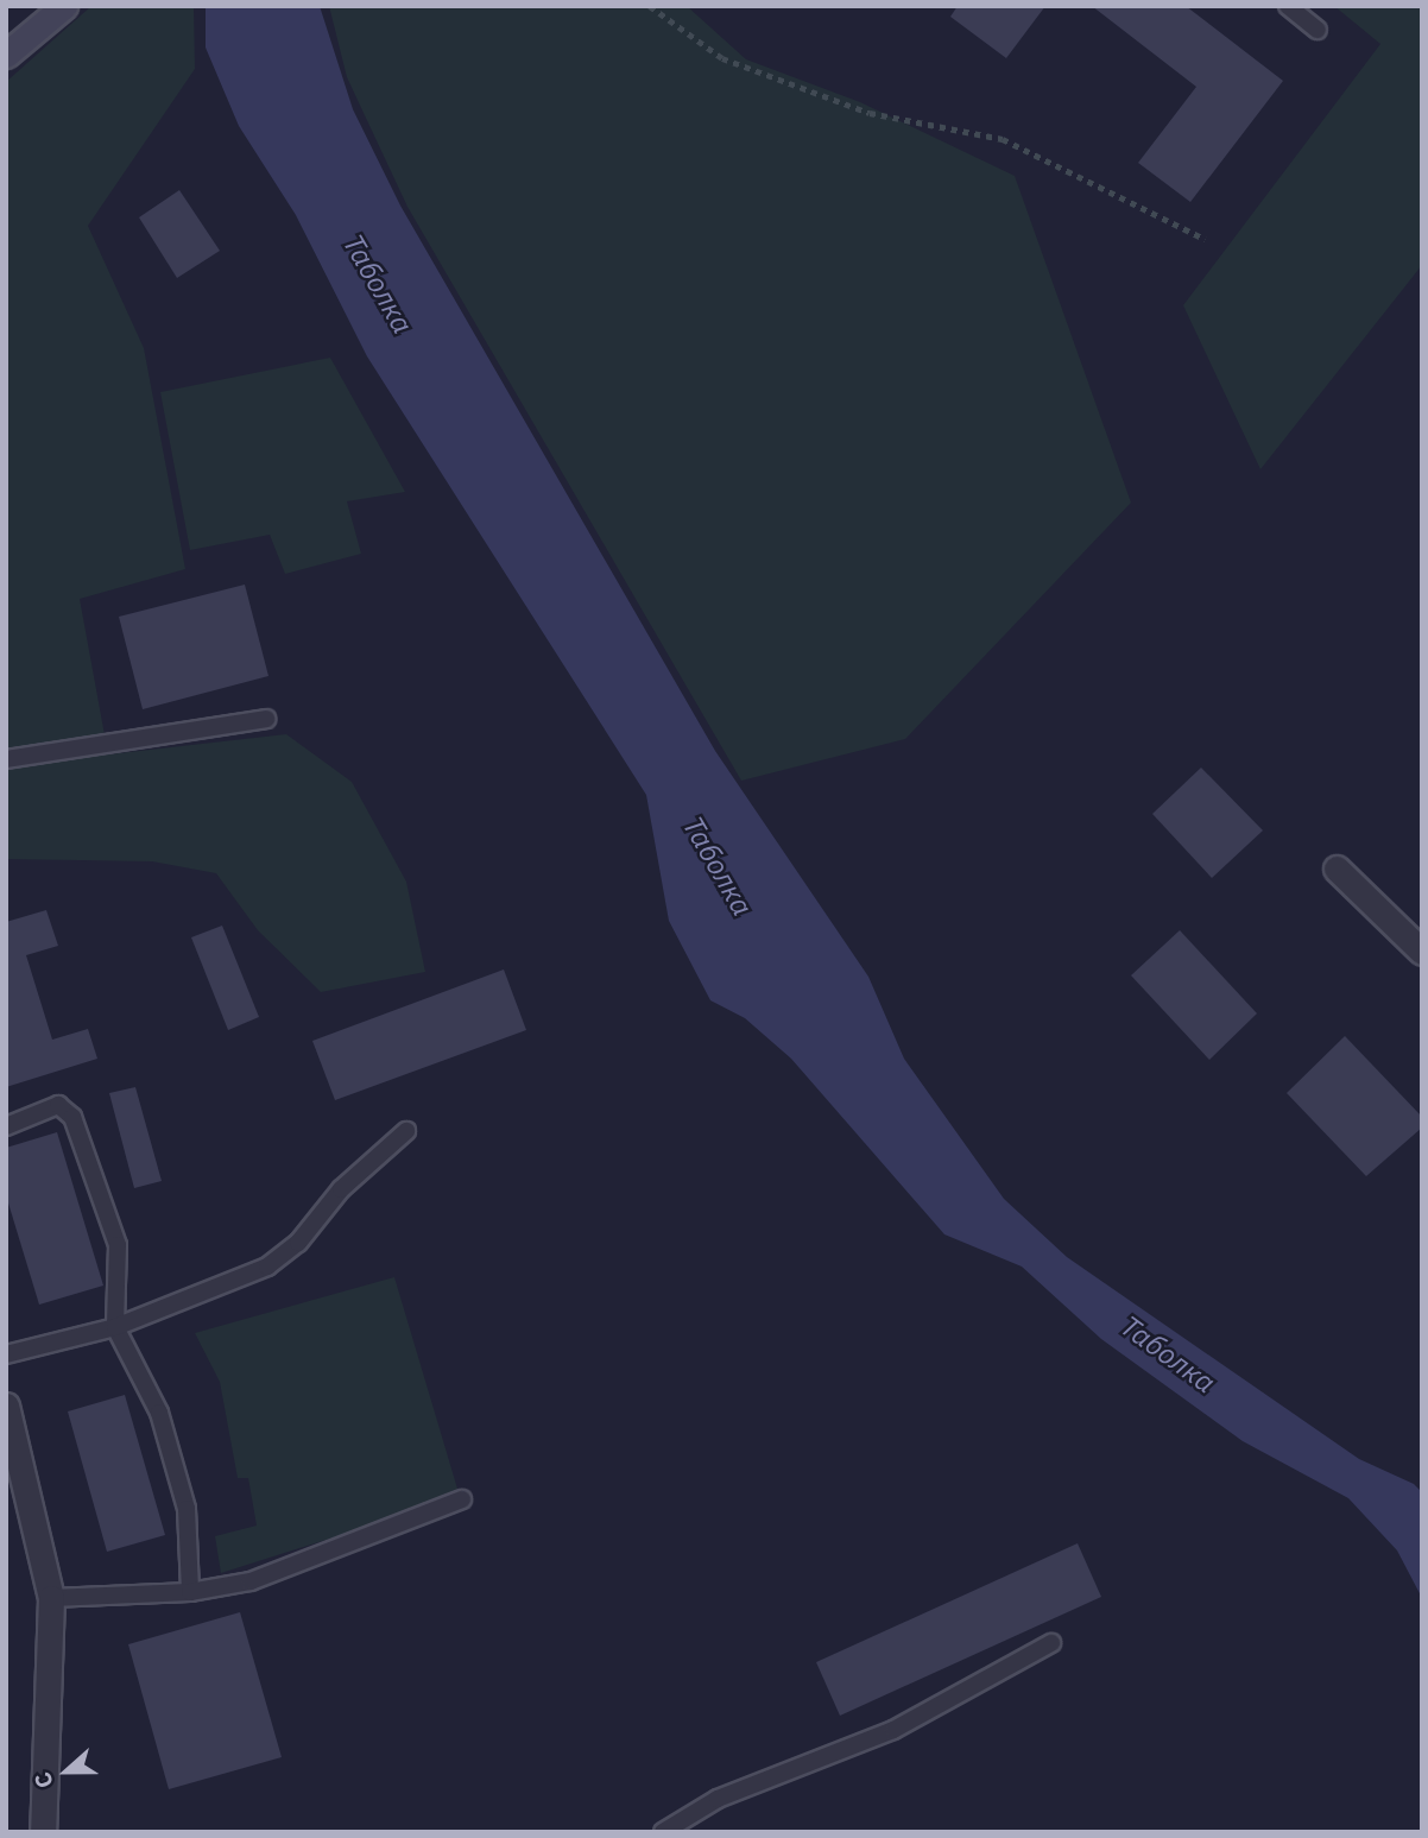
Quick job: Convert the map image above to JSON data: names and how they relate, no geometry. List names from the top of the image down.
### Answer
{
  "water": ["Таболка"],
  "north": "left"
}
